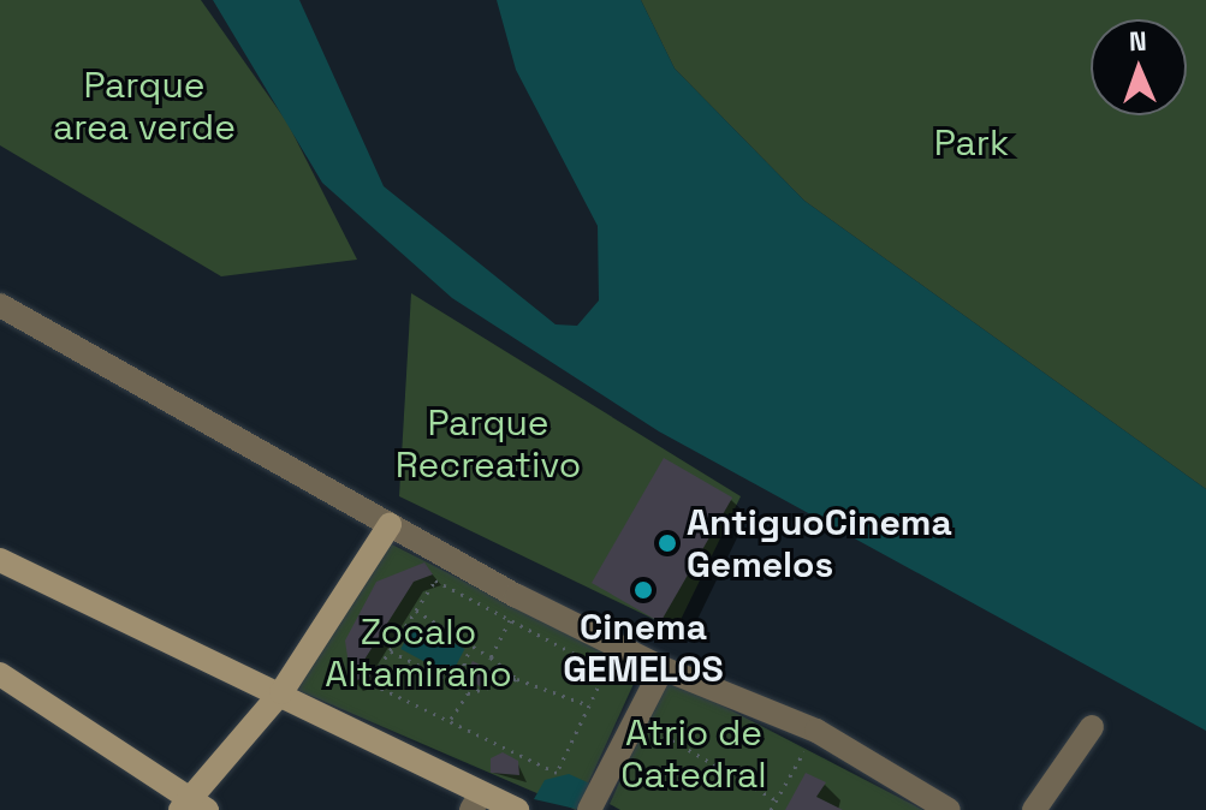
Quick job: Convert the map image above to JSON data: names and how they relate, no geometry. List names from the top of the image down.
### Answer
{
  "parks": [
    "Parque area verde",
    "Park",
    "Parque Recreativo",
    "Zocalo Altamirano",
    "Atrio de Catedral"
  ],
  "places": ["AntiguoCinema Gemelos", "Cinema GEMELOS"],
  "north": "top"
}
